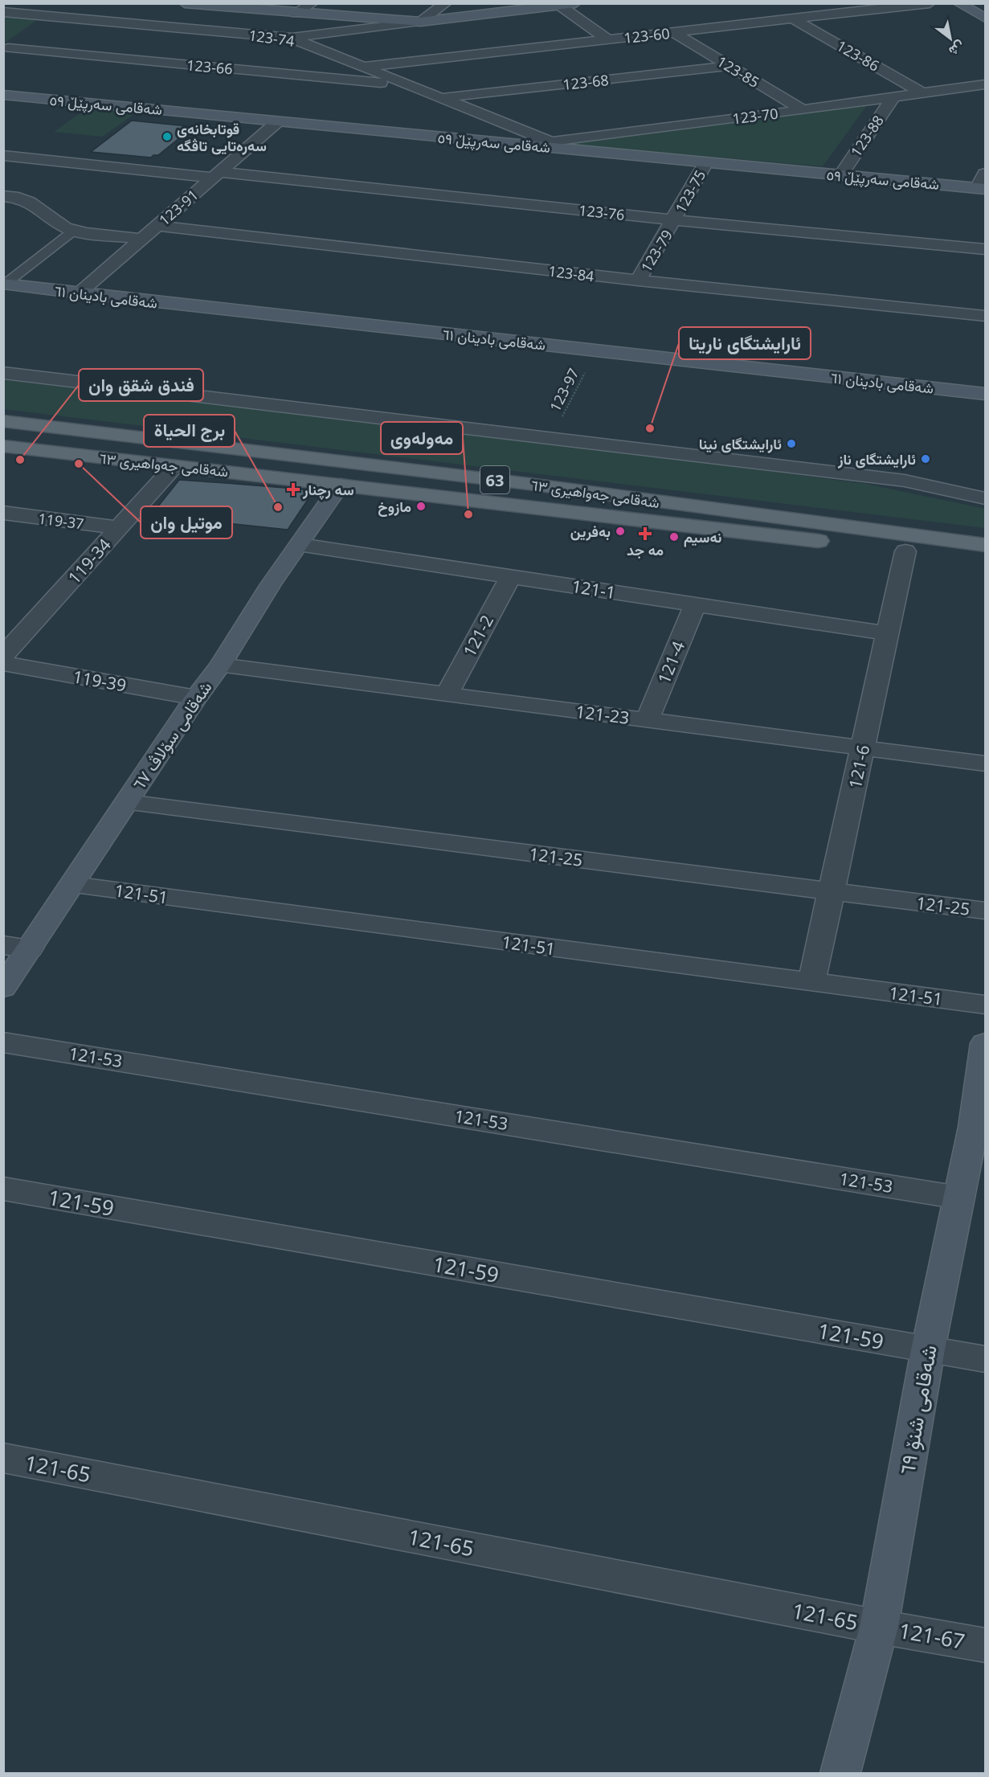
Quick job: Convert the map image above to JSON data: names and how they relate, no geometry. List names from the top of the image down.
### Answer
{
  "streets": {
    "main road": ["شەقامی جەواهیری ٦٣", "63"],
    "street": [
      "123-60",
      "123-74",
      "123-86",
      "123-66",
      "123-85",
      "123-68",
      "شەقامی سەرپێڵ ٥٩",
      "123-70",
      "123-88",
      "123-75",
      "123-91",
      "123-76",
      "123-79",
      "123-84",
      "شەقامی بادینان ٦١",
      "119-37",
      "119-34",
      "121-1",
      "121-2",
      "121-4",
      "119-39",
      "121-23",
      "شەقامی سۆلاڤ ٦٧",
      "121-6",
      "121-25",
      "121-51",
      "121-53",
      "121-59",
      "شەقامی شنۆ ٦٩",
      "121-65",
      "121-67"
    ],
    "path": ["123-97"]
  },
  "crossings": [
    ["123-60", "123-74"],
    ["123-60", "123-86"],
    ["123-60", "123-85"],
    ["123-74", "123-66"],
    ["123-74", "123-68"],
    ["123-74", "123-70"],
    ["123-86", "123-70"],
    ["123-85", "123-68"],
    ["123-85", "123-70"],
    ["شەقامی سەرپێڵ ٥٩", "123-70"],
    ["شەقامی سەرپێڵ ٥٩", "123-88"],
    ["شەقامی سەرپێڵ ٥٩", "123-75"],
    ["شەقامی سەرپێڵ ٥٩", "123-91"],
    ["123-70", "123-88"],
    ["123-75", "123-76"],
    ["123-75", "123-79"],
    ["123-91", "123-76"],
    ["123-91", "123-84"],
    ["123-91", "شەقامی بادینان ٦١"],
    ["123-76", "123-79"],
    ["123-79", "123-84"],
    ["شەقامی بادینان ٦١", "123-97"],
    ["شەقامی جەواهیری ٦٣", "119-34"],
    ["شەقامی جەواهیری ٦٣", "شەقامی سۆلاڤ ٦٧"],
    ["شەقامی جەواهیری ٦٣", "121-6"],
    ["119-37", "119-34"],
    ["121-1", "121-2"],
    ["121-1", "121-4"],
    ["121-1", "شەقامی سۆلاڤ ٦٧"],
    ["121-1", "121-6"],
    ["121-2", "121-23"],
    ["121-4", "121-23"],
    ["119-39", "شەقامی سۆلاڤ ٦٧"],
    ["121-23", "شەقامی سۆلاڤ ٦٧"],
    ["121-23", "121-6"],
    ["شەقامی سۆلاڤ ٦٧", "121-25"],
    ["شەقامی سۆلاڤ ٦٧", "121-51"],
    ["121-6", "121-25"],
    ["121-6", "121-51"],
    ["121-53", "شەقامی شنۆ ٦٩"],
    ["121-59", "شەقامی شنۆ ٦٩"],
    ["شەقامی شنۆ ٦٩", "121-65"],
    ["شەقامی شنۆ ٦٩", "121-67"],
    ["121-65", "121-67"]
  ],
  "places": {
    "other": [
      "قوتابخانەی سەرەتایی تاڤگە",
      "ئارایشتگای ناریتا",
      "ئارایشتگای نینا",
      "ئارایشتگای ناز",
      "فندق شقق وان",
      "موتيل وان",
      "مازوخ",
      "برج الحياة",
      "مەولەوی",
      "بەفرین",
      "نەسیم"
    ],
    "health": ["سه رچنار", "مه جد"]
  },
  "north": "bottom right"
}
